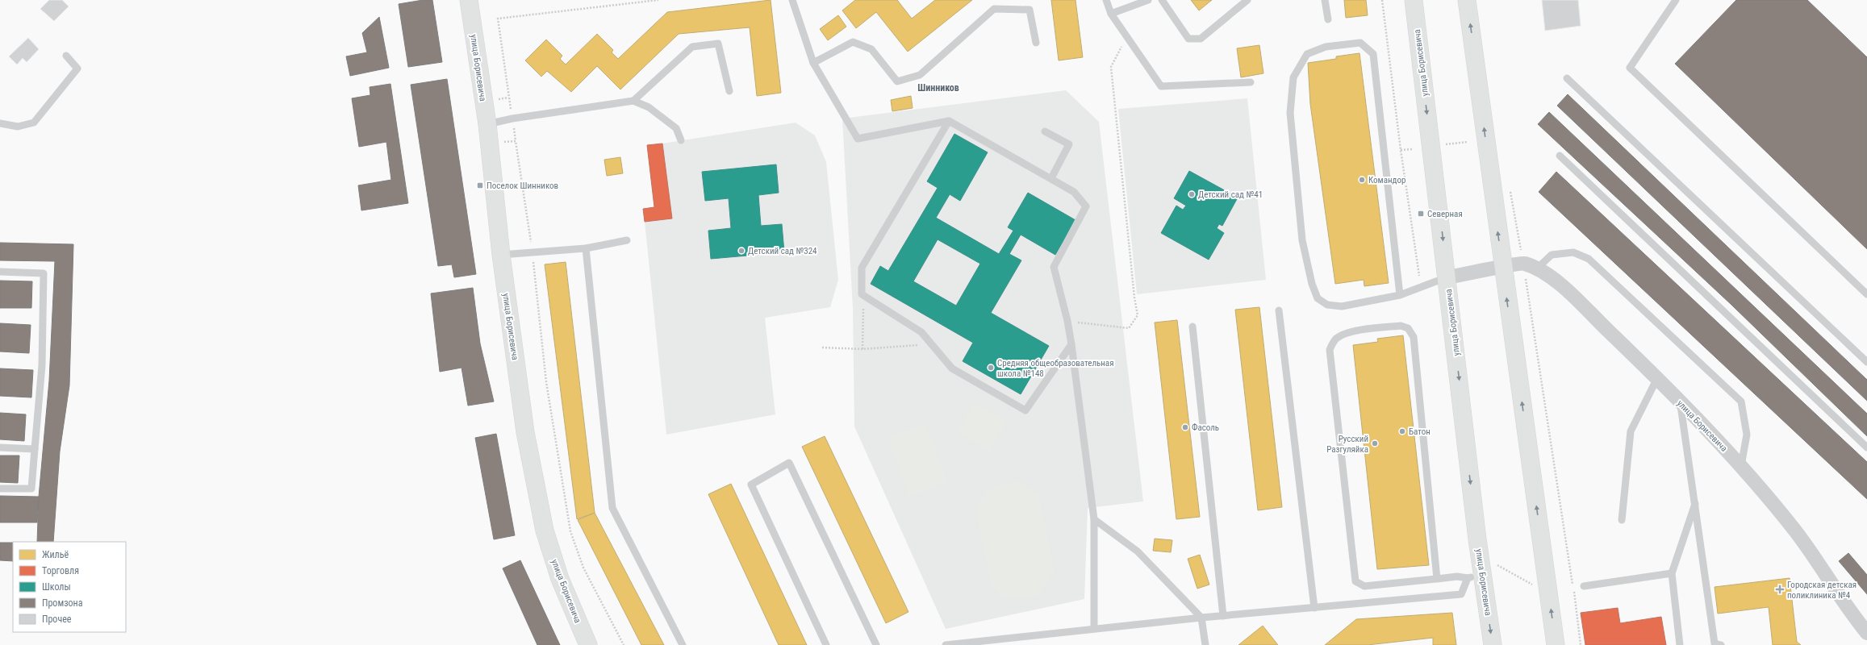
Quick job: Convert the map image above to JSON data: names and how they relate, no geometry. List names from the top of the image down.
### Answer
{
  "streets": {
    "street": ["улица Борисевича"]
  },
  "districts": ["Шинников"],
  "places": {
    "other": [
      "Командор",
      "Детский сад №41",
      "Детский сад №324",
      "Средняя общеобразовательная школа №148",
      "Фасоль",
      "Батон",
      "Русский Разгуляйка"
    ],
    "transit": ["Поселок Шинников", "Северная"],
    "health": ["Городская детская поликлиника №4"]
  },
  "legend": [
    "Жильё",
    "Торговля",
    "Школы",
    "Промзона",
    "Прочее"
  ]
}
